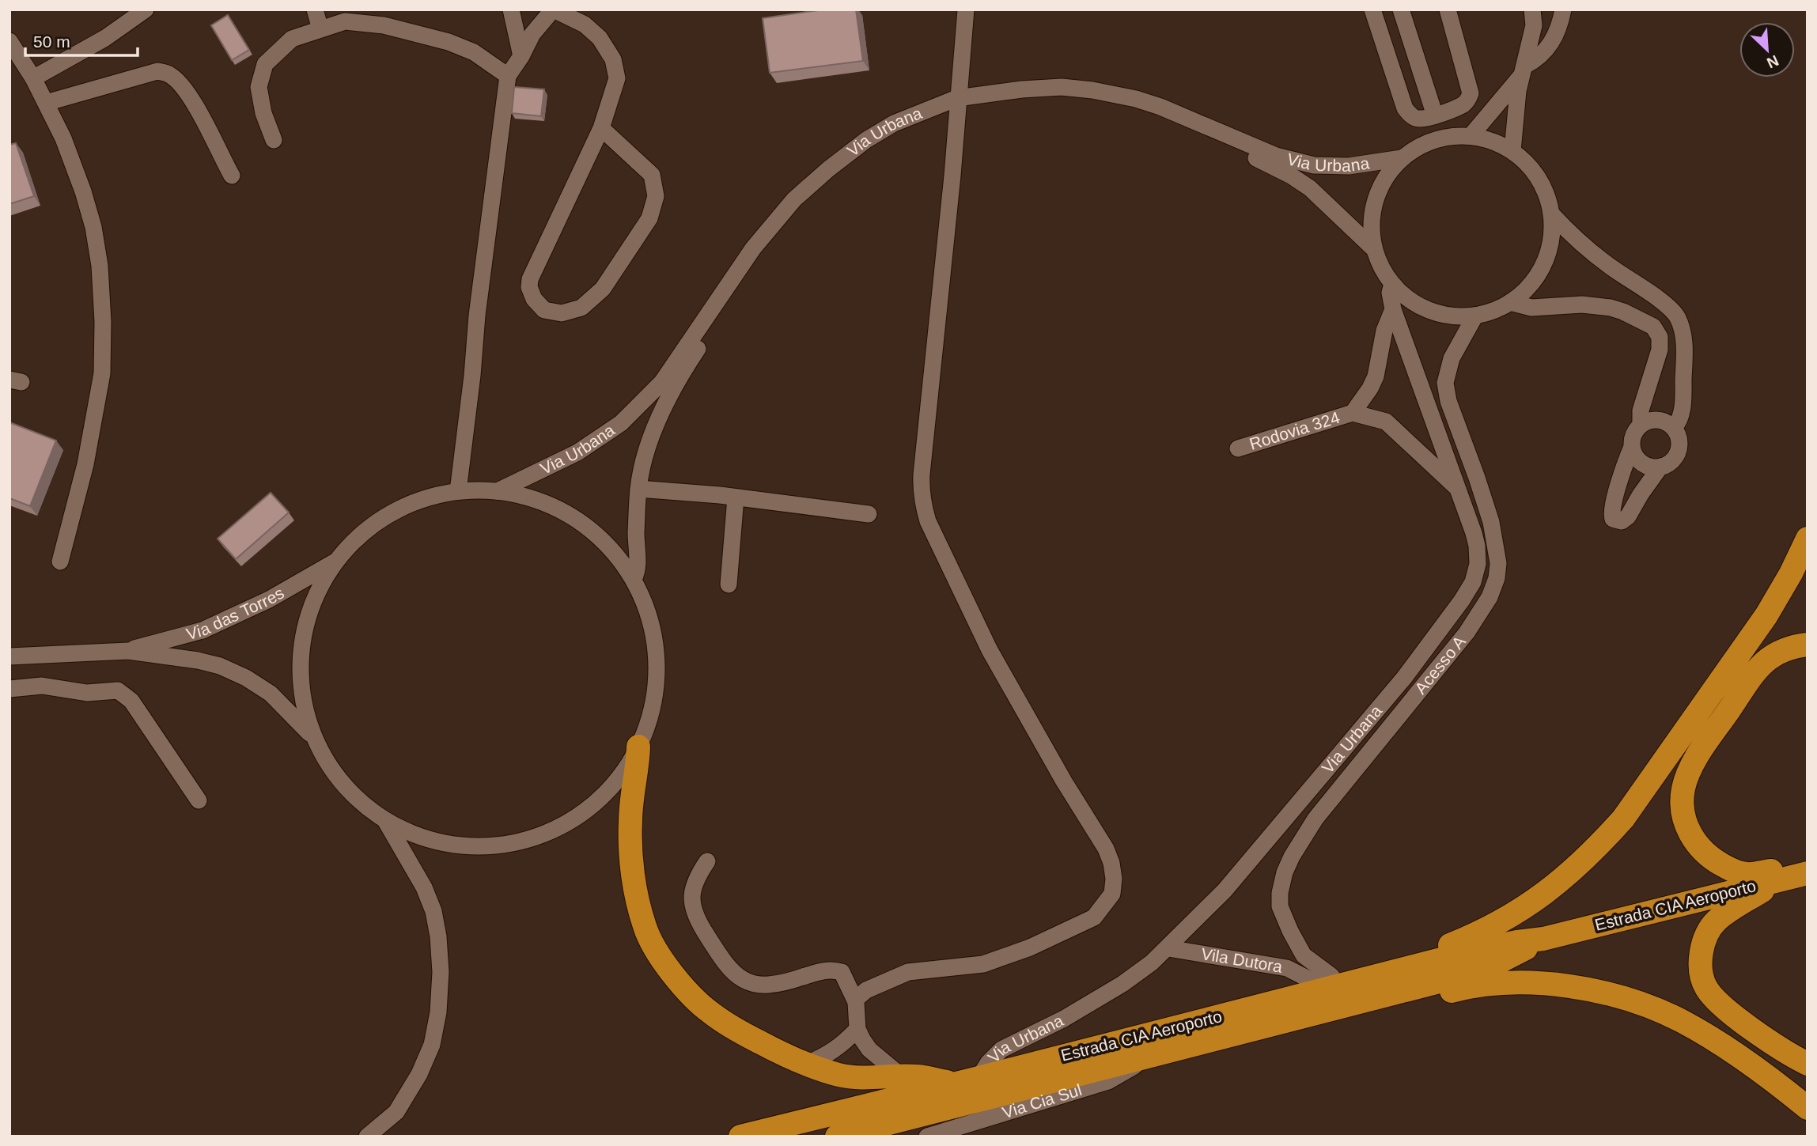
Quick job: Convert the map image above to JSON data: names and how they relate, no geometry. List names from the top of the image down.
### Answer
{
  "streets": {
    "highway": ["Estrada CIA Aeroporto"],
    "street": [
      "Via Urbana",
      "Rodovia 324",
      "Via das Torres",
      "Acesso A",
      "Vila Dutora",
      "Via Cia Sul"
    ]
  },
  "crossings": [
    ["Via Urbana", "Acesso A"],
    ["Via Urbana", "Estrada CIA Aeroporto"],
    ["Via Urbana", "Vila Dutora"],
    ["Acesso A", "Vila Dutora"],
    ["Estrada CIA Aeroporto", "Via Cia Sul"]
  ],
  "scale_bar": "50 m",
  "north": "bottom right"
}
